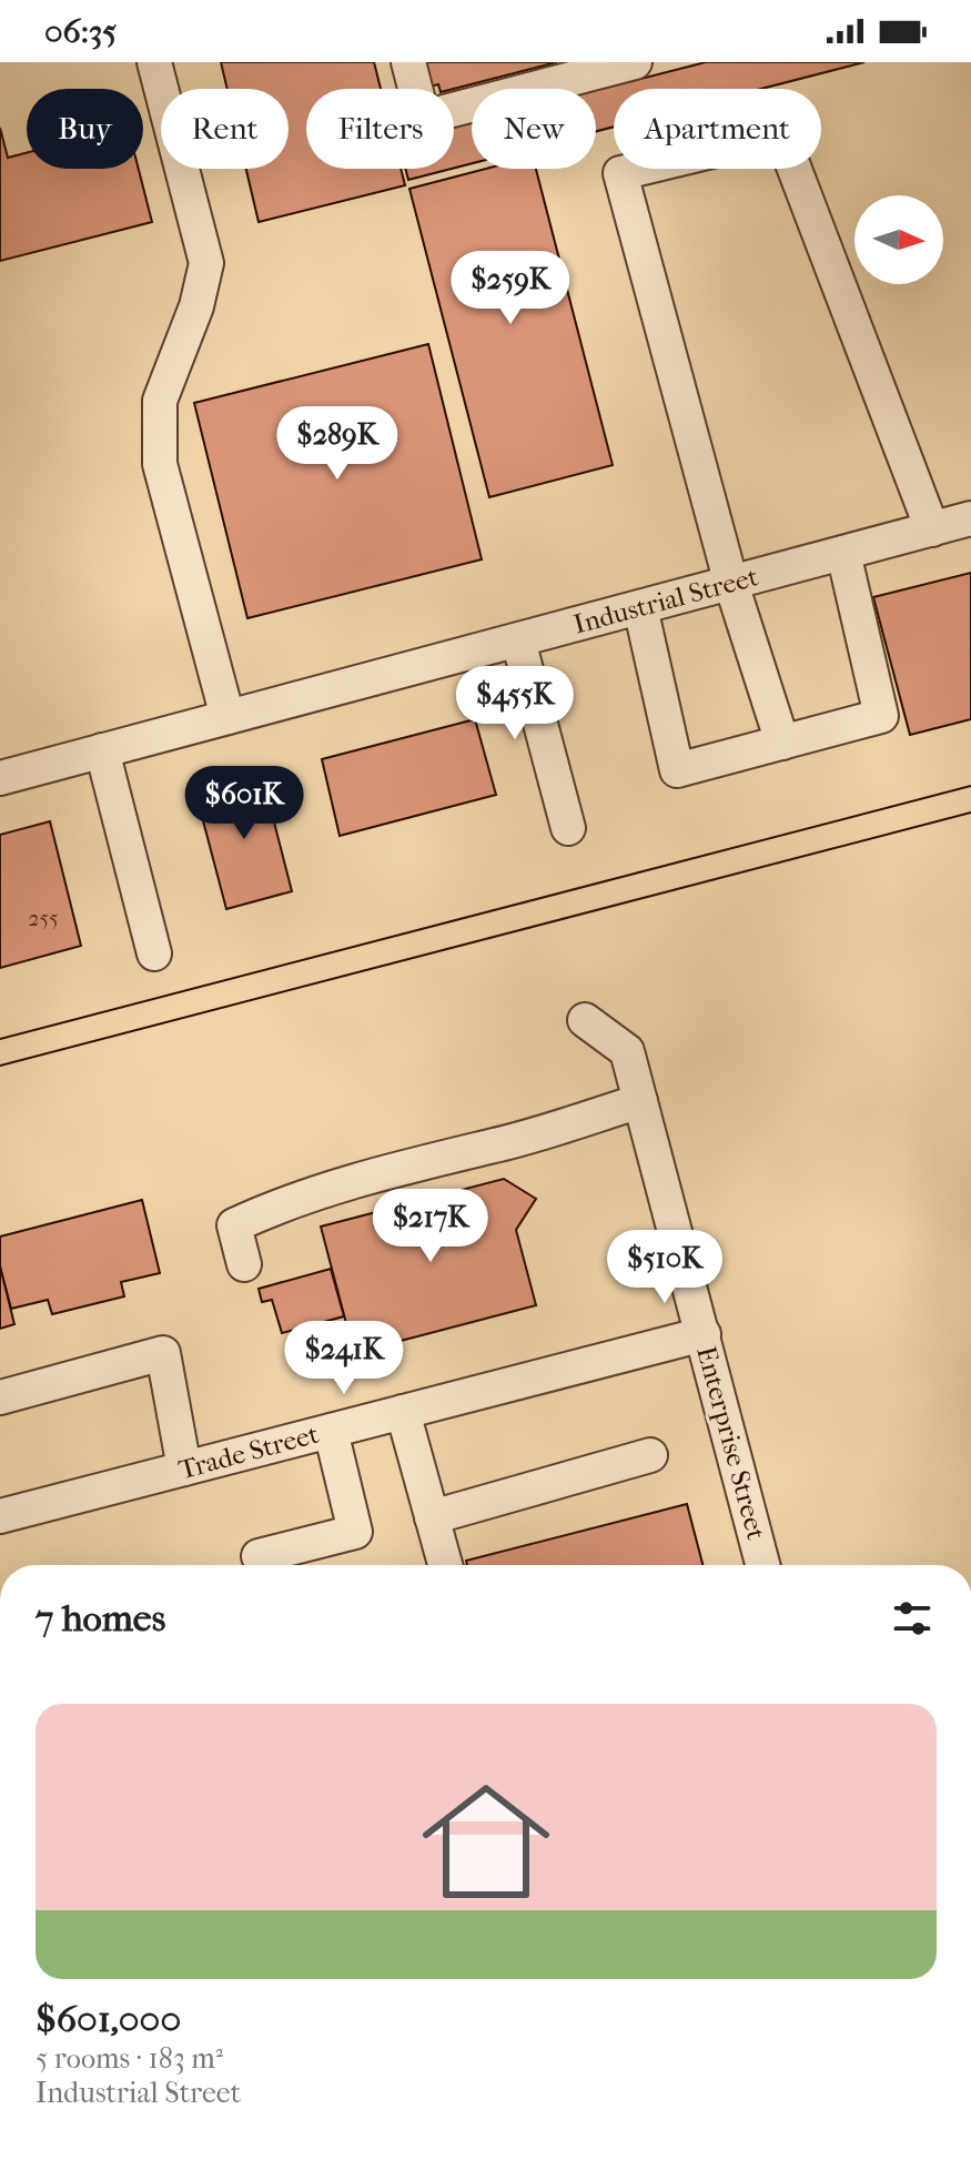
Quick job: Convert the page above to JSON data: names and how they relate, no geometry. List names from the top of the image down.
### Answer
{
  "streets": {
    "street": ["Industrial Street", "Enterprise Street", "Trade Street"]
  },
  "crossings": [
    ["Enterprise Street", "Trade Street"]
  ],
  "house_numbers": ["255"],
  "north": "right",
  "page": {
    "status": "06:35",
    "chip": [
      "Buy",
      "Rent",
      "Filters",
      "New",
      "Apartment"
    ],
    "price": [
      "$259K",
      "$289K",
      "$455K",
      "$601K",
      "$217K",
      "$510K",
      "$241K"
    ],
    "heading": "7 homes",
    "list": [
      {
        "name": "$601,000",
        "note": "5 rooms · 183 m² · Industrial Street"
      }
    ]
  }
}
